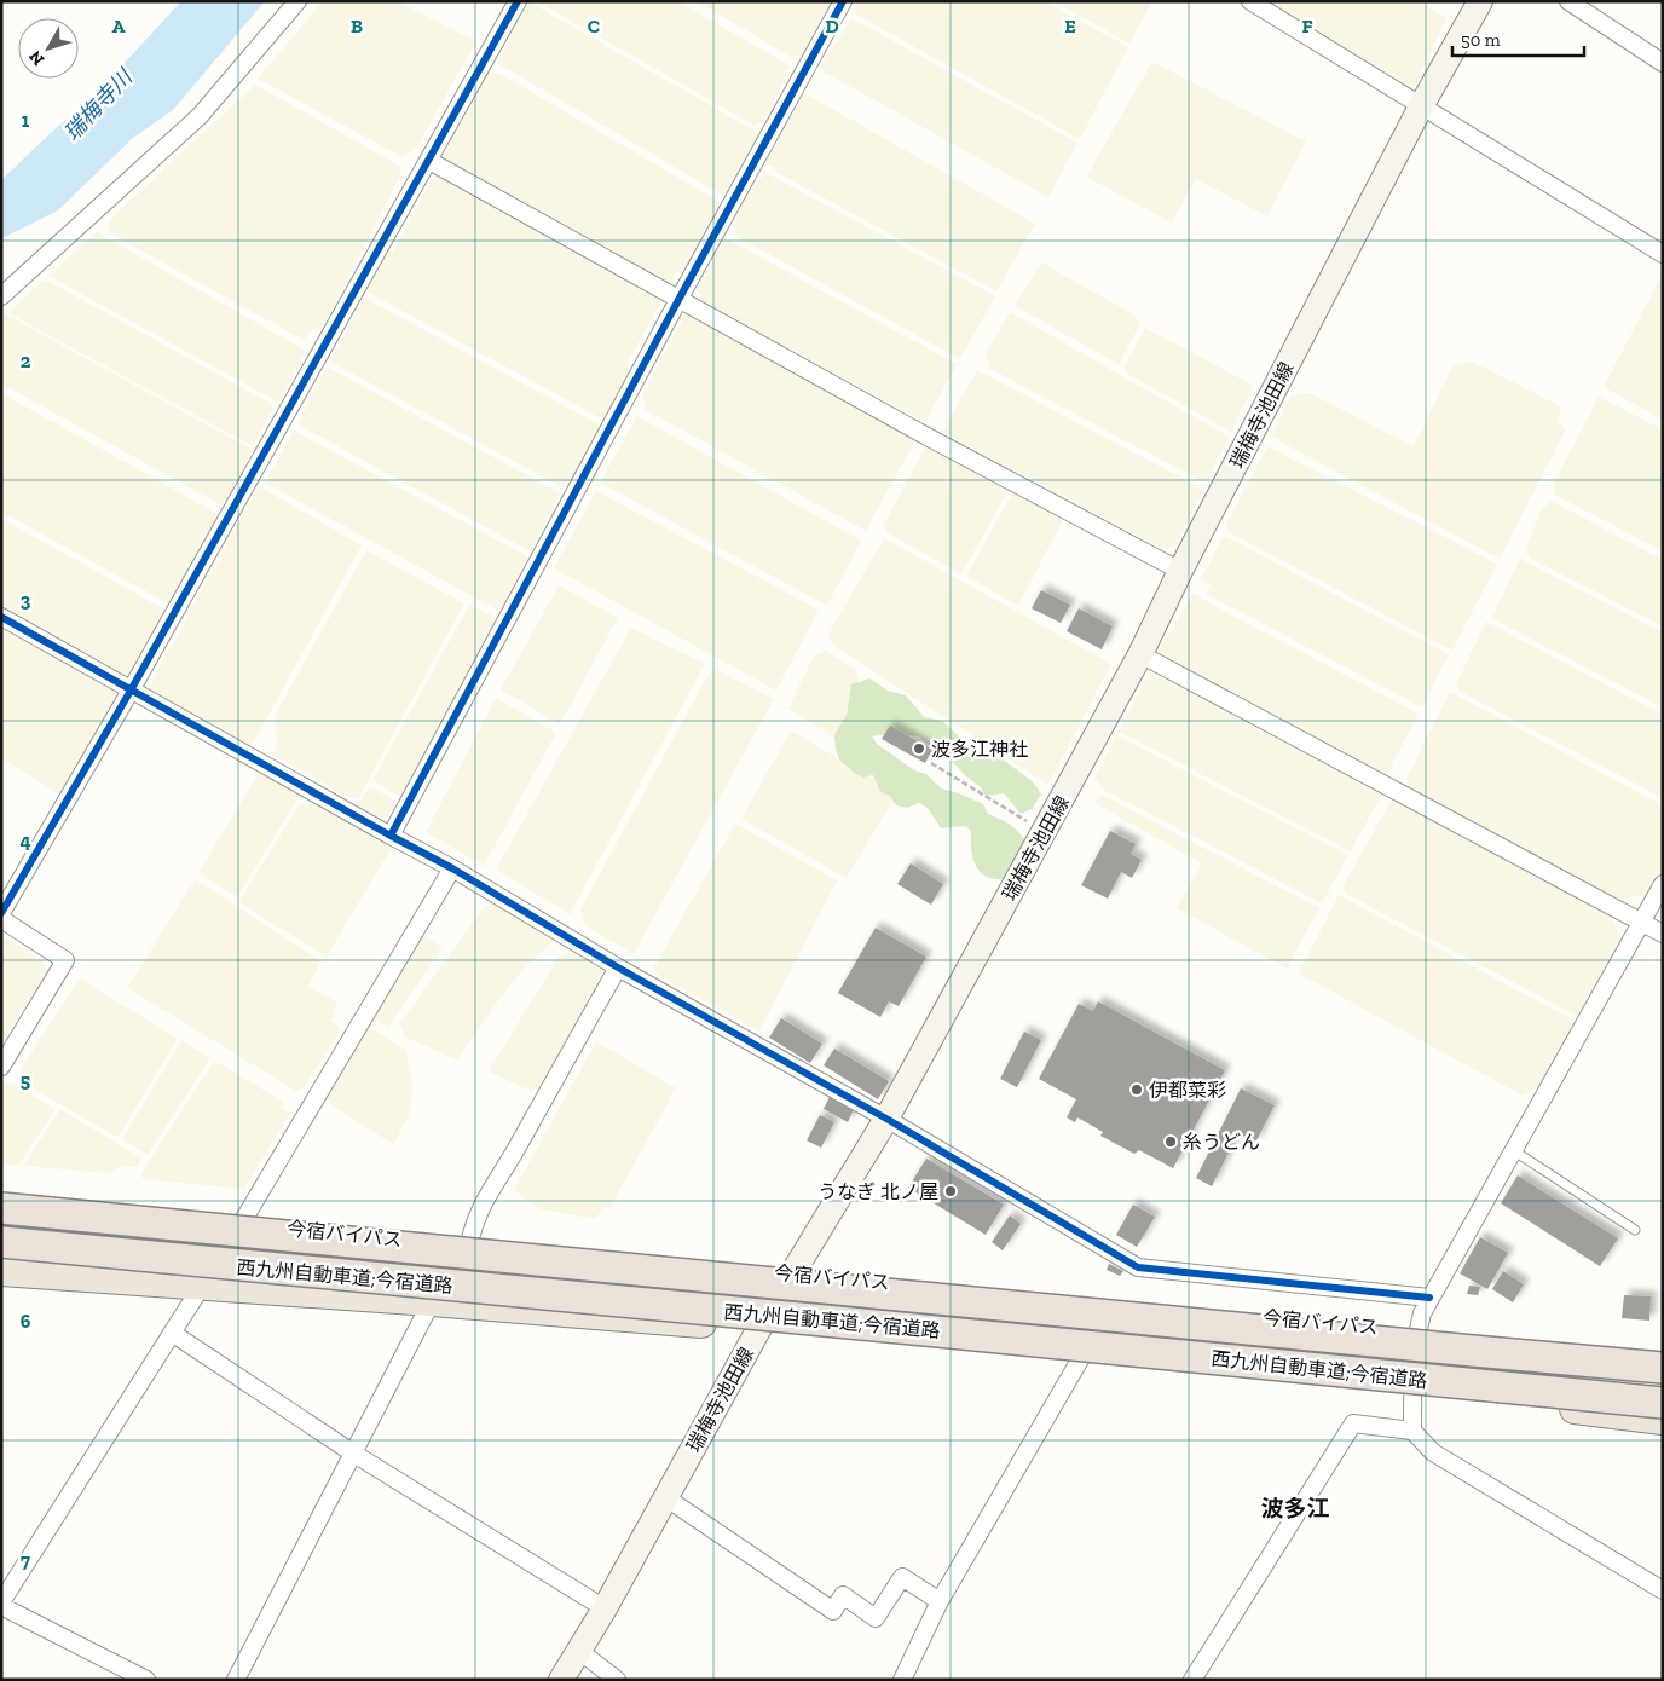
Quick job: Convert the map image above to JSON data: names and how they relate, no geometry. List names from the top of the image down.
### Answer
{
  "streets": {
    "highway": ["今宿バイパス", "西九州自動車道;今宿道路"],
    "main road": ["瑞梅寺池田線"]
  },
  "crossings": [
    ["瑞梅寺池田線", "今宿バイパス"]
  ],
  "districts": ["波多江"],
  "water": ["瑞梅寺川"],
  "places": [
    "波多江神社",
    "伊都菜彩",
    "糸うどん",
    "うなぎ 北ノ屋"
  ],
  "scale_bar": "50 m",
  "north": "bottom left",
  "grid": {
    "columns": [
      "A",
      "B",
      "C",
      "D",
      "E",
      "F"
    ],
    "rows": [
      "1",
      "2",
      "3",
      "4",
      "5",
      "6",
      "7"
    ]
  }
}
